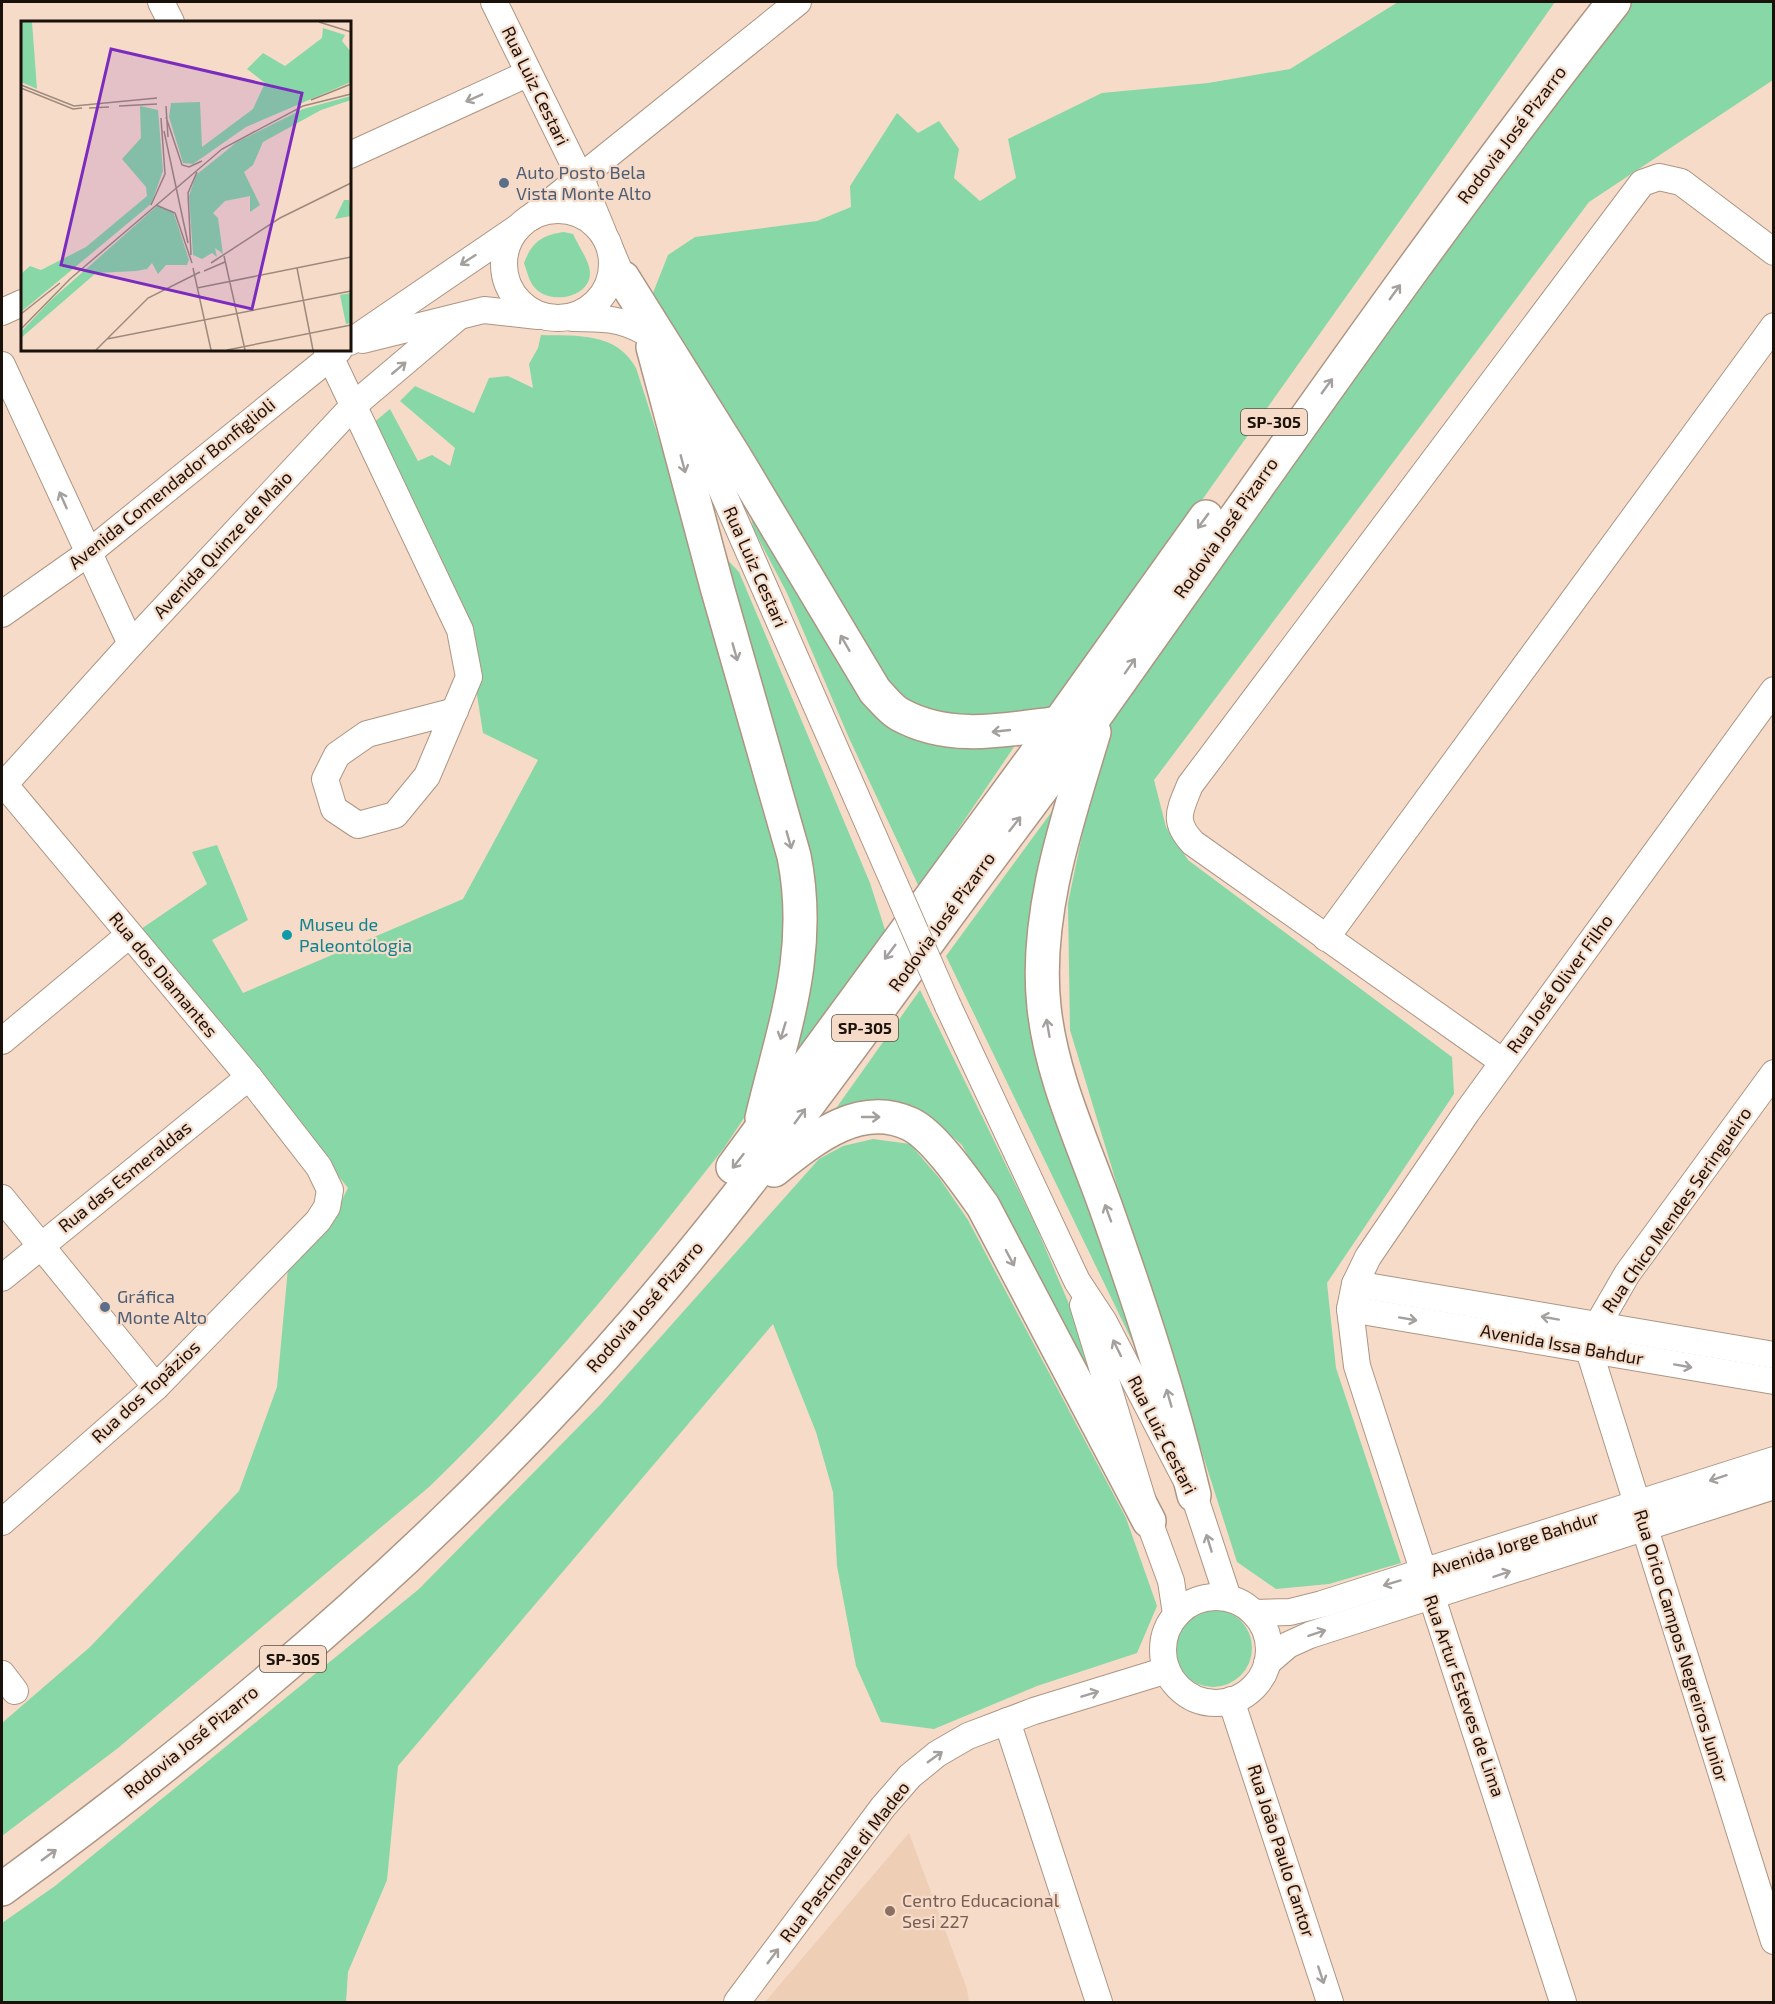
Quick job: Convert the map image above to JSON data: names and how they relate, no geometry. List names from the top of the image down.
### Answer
{
  "streets": {
    "main road": ["Rodovia José Pizarro", "SP-305"],
    "street": [
      "Rua Luiz Cestari",
      "Avenida Comendador Bonfiglioli",
      "Avenida Quinze de Maio",
      "Rua dos Diamantes",
      "Rua José Oliver Filho",
      "Rua das Esmeraldas",
      "Rua Chico Mendes Seringueiro",
      "Avenida Issa Bahdur",
      "Rua dos Topázios",
      "Avenida Jorge Bahdur",
      "Rua Orico Campos Negreiros Junior",
      "Rua Artur Esteves de Lima",
      "Rua João Paulo Cantor",
      "Rua Paschoale di Madeo"
    ]
  },
  "crossings": [
    ["Rua Luiz Cestari", "Avenida Comendador Bonfiglioli"],
    ["Rua Luiz Cestari", "Avenida Jorge Bahdur"],
    ["Rua Luiz Cestari", "Rua João Paulo Cantor"],
    ["Rua Luiz Cestari", "Rua Paschoale di Madeo"],
    ["Avenida Quinze de Maio", "Rua dos Diamantes"],
    ["Rua dos Diamantes", "Rua das Esmeraldas"],
    ["Rua dos Diamantes", "Rua dos Topázios"],
    ["Rua José Oliver Filho", "Avenida Issa Bahdur"],
    ["Rua José Oliver Filho", "Rua Artur Esteves de Lima"],
    ["Rua Chico Mendes Seringueiro", "Avenida Issa Bahdur"],
    ["Rua Chico Mendes Seringueiro", "Rua Orico Campos Negreiros Junior"],
    ["Avenida Issa Bahdur", "Rua Orico Campos Negreiros Junior"],
    ["Avenida Issa Bahdur", "Rua Artur Esteves de Lima"],
    ["Avenida Jorge Bahdur", "Rua Orico Campos Negreiros Junior"],
    ["Avenida Jorge Bahdur", "Rua Artur Esteves de Lima"],
    ["Avenida Jorge Bahdur", "Rua João Paulo Cantor"],
    ["Avenida Jorge Bahdur", "Rua Paschoale di Madeo"],
    ["Rua João Paulo Cantor", "Rua Paschoale di Madeo"]
  ],
  "one_way": ["Rua Paschoale di Madeo"],
  "places": [
    "Auto Posto Bela Vista Monte Alto",
    "Museu de Paleontologia",
    "Gráfica Monte Alto",
    "Centro Educacional Sesi 227"
  ]
}
